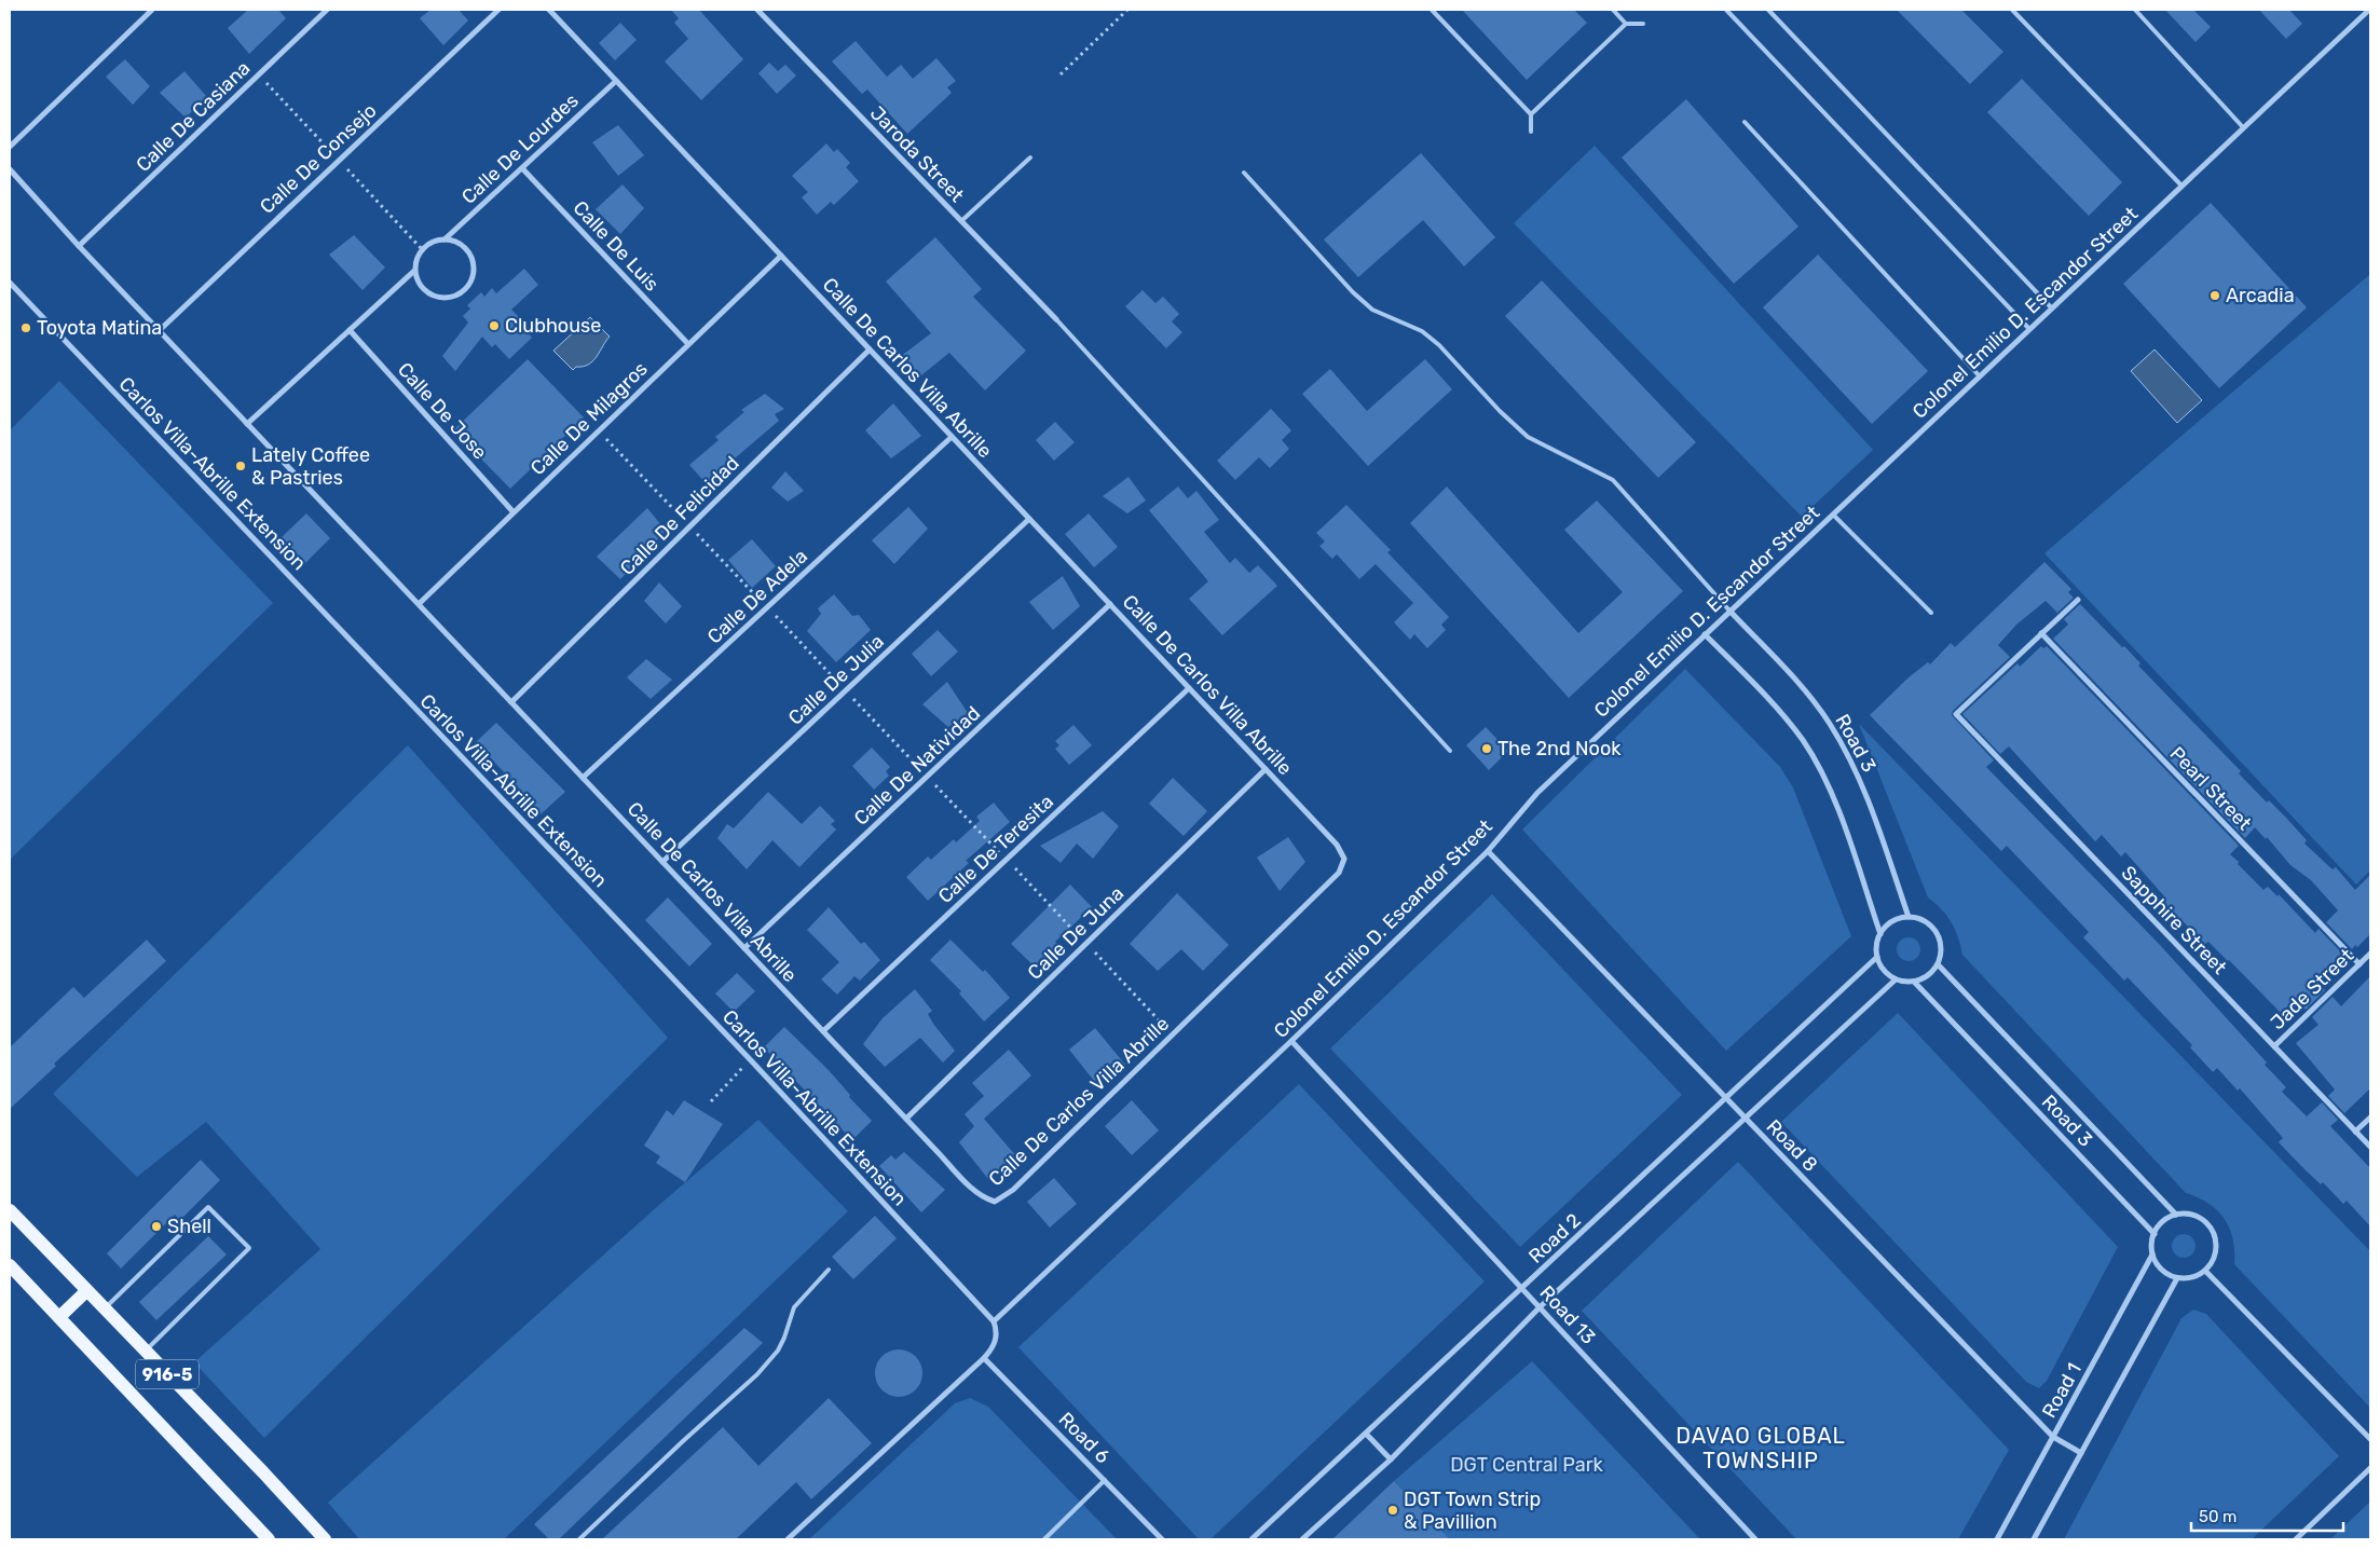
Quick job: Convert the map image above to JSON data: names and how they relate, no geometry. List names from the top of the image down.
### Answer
{
  "streets": {
    "main road": ["916-5"],
    "street": [
      "Calle De Casiana",
      "Calle De Lourdes",
      "Jaroda Street",
      "Calle De Consejo",
      "Calle De Luis",
      "Colonel Emilio D. Escandor Street",
      "Calle De Carlos Villa Abrille",
      "Calle De Jose",
      "Calle De Milagros",
      "Carlos Villa-Abrille Extension",
      "Calle De Felicidad",
      "Calle De Adela",
      "Calle De Julia",
      "Road 3",
      "Calle De Natividad",
      "Pearl Street",
      "Calle De Teresita",
      "Sapphire Street",
      "Calle De Juna",
      "Jade Street",
      "Road 8",
      "Road 2",
      "Road 13",
      "Road 1",
      "Road 6"
    ]
  },
  "crossings": [
    ["Calle De Casiana", "Calle De Carlos Villa Abrille"],
    ["Calle De Lourdes", "Calle De Luis"],
    ["Calle De Lourdes", "Calle De Carlos Villa Abrille"],
    ["Calle De Consejo", "Calle De Carlos Villa Abrille"],
    ["Calle De Luis", "Calle De Milagros"],
    ["Colonel Emilio D. Escandor Street", "Carlos Villa-Abrille Extension"],
    ["Colonel Emilio D. Escandor Street", "Road 3"],
    ["Colonel Emilio D. Escandor Street", "Road 8"],
    ["Colonel Emilio D. Escandor Street", "Road 13"],
    ["Calle De Carlos Villa Abrille", "Calle De Milagros"],
    ["Calle De Carlos Villa Abrille", "Calle De Felicidad"],
    ["Calle De Carlos Villa Abrille", "Calle De Adela"],
    ["Calle De Carlos Villa Abrille", "Calle De Julia"],
    ["Calle De Carlos Villa Abrille", "Calle De Natividad"],
    ["Calle De Carlos Villa Abrille", "Calle De Teresita"],
    ["Calle De Carlos Villa Abrille", "Calle De Juna"],
    ["Calle De Jose", "Calle De Milagros"],
    ["Road 3", "Road 2"],
    ["Road 3", "Road 1"],
    ["Pearl Street", "Sapphire Street"],
    ["Pearl Street", "Jade Street"],
    ["Sapphire Street", "Jade Street"],
    ["Road 8", "Road 2"],
    ["Road 8", "Road 1"],
    ["Road 2", "Road 13"]
  ],
  "districts": ["DAVAO GLOBAL TOWNSHIP"],
  "parks": ["DGT Central Park"],
  "places": [
    "Arcadia",
    "Clubhouse",
    "Toyota Matina",
    "Lately Coffee & Pastries",
    "The 2nd Nook",
    "Shell",
    "DGT Town Strip & Pavillion"
  ],
  "scale_bar": "50 m"
}
